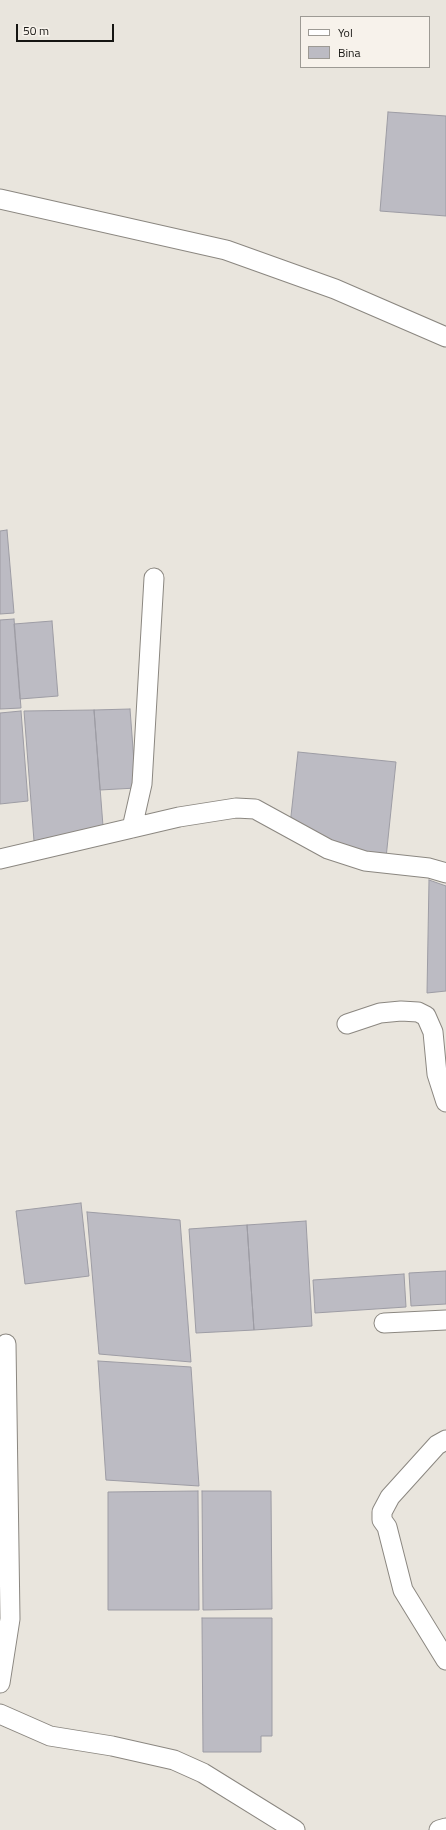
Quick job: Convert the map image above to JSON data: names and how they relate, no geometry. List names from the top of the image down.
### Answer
{
  "legend": ["Yol", "Bina"],
  "scale_bar": "50 m"
}
